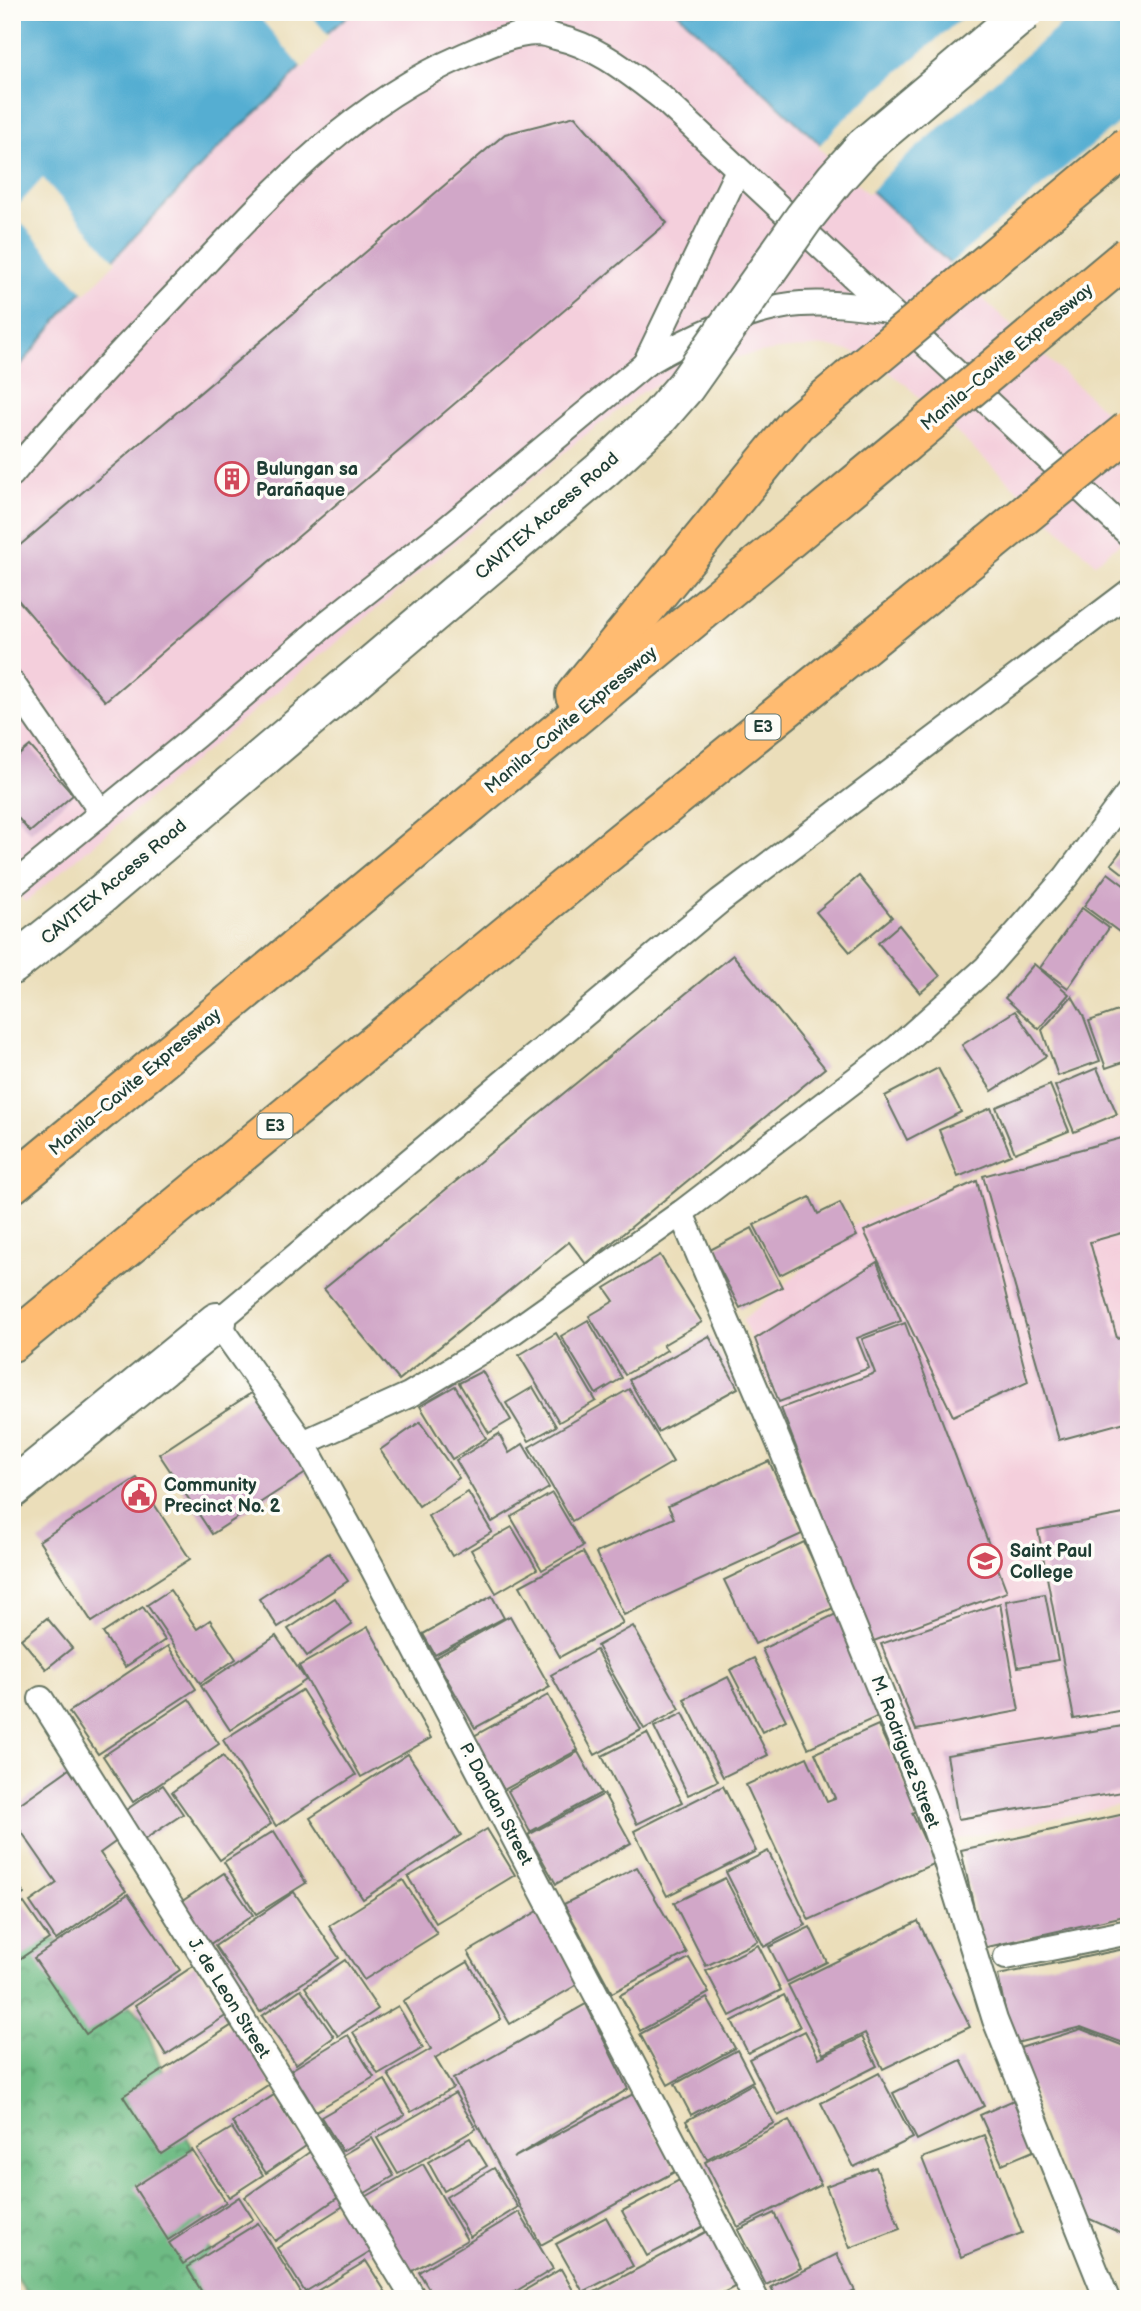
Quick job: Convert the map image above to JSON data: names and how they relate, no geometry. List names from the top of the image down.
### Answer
{
  "streets": {
    "highway": ["Manila–Cavite Expressway", "E3"],
    "street": ["CAVITEX Access Road"],
    "lane": ["M. Rodriguez Street", "P. Dandan Street", "J. de Leon Street"]
  },
  "places": {
    "building": ["Bulungan sa Parañaque"],
    "public building": ["Community Precinct No. 2"],
    "school or university": ["Saint Paul College"]
  }
}
